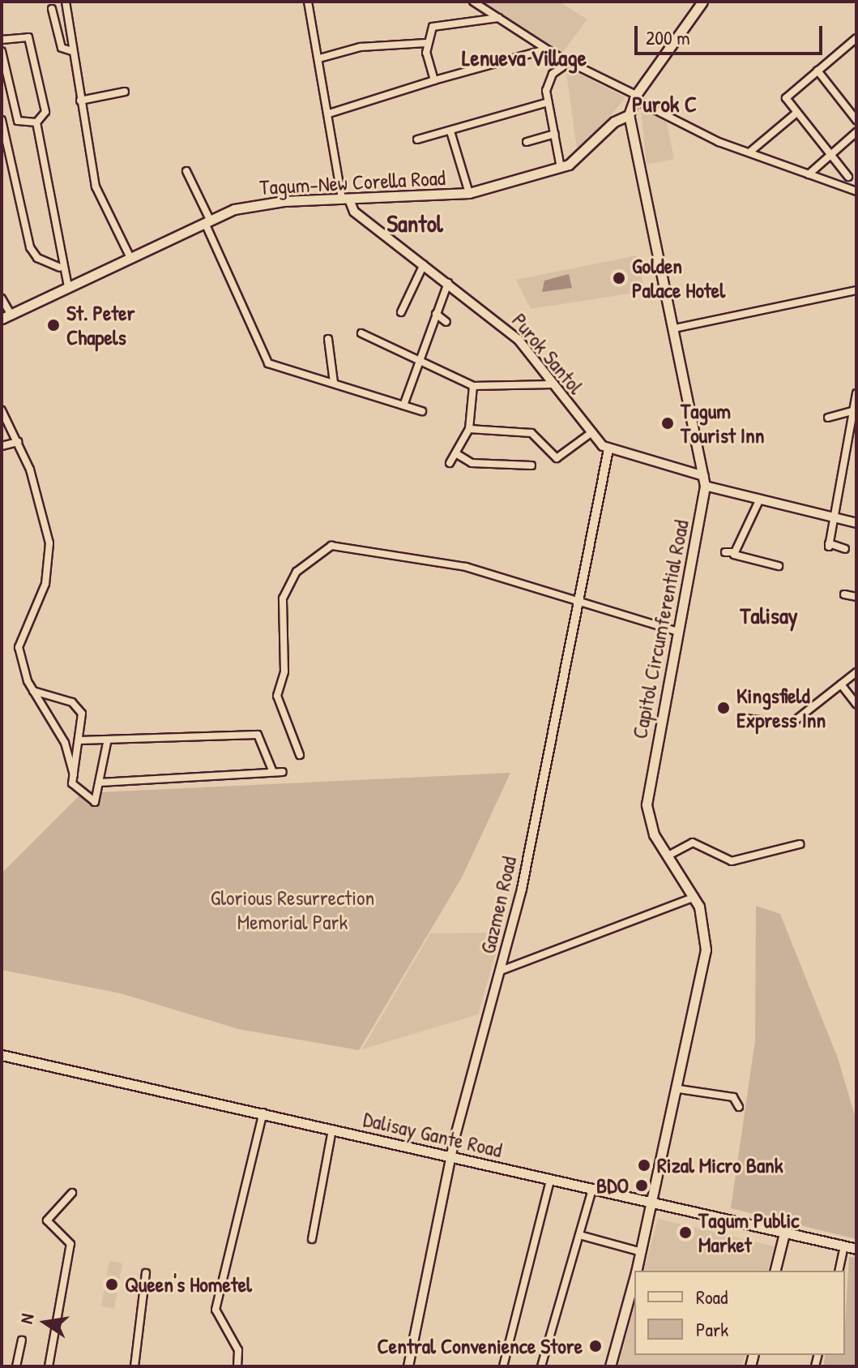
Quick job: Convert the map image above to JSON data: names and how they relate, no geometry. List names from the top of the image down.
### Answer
{
  "streets": {
    "main road": ["Tagum-New Corella Road", "Capitol Circumferential Road", "Dalisay Gante Road"],
    "street": ["Purok Santol", "Gazmen Road"]
  },
  "crossings": [
    ["Tagum-New Corella Road", "Purok Santol"],
    ["Tagum-New Corella Road", "Capitol Circumferential Road"],
    ["Purok Santol", "Capitol Circumferential Road"],
    ["Purok Santol", "Gazmen Road"],
    ["Capitol Circumferential Road", "Dalisay Gante Road"],
    ["Gazmen Road", "Dalisay Gante Road"]
  ],
  "districts": [
    "Lenueva Village",
    "Purok C",
    "Santol",
    "Talisay"
  ],
  "parks": ["Glorious Resurrection Memorial Park"],
  "places": [
    "Golden Palace Hotel",
    "St. Peter Chapels",
    "Tagum Tourist Inn",
    "Kingsfield Express Inn",
    "Rizal Micro Bank",
    "BDO",
    "Tagum Public Market",
    "Queen's Hometel",
    "Central Convenience Store"
  ],
  "legend": ["Road", "Park"],
  "scale_bar": "200 m",
  "north": "left"
}
